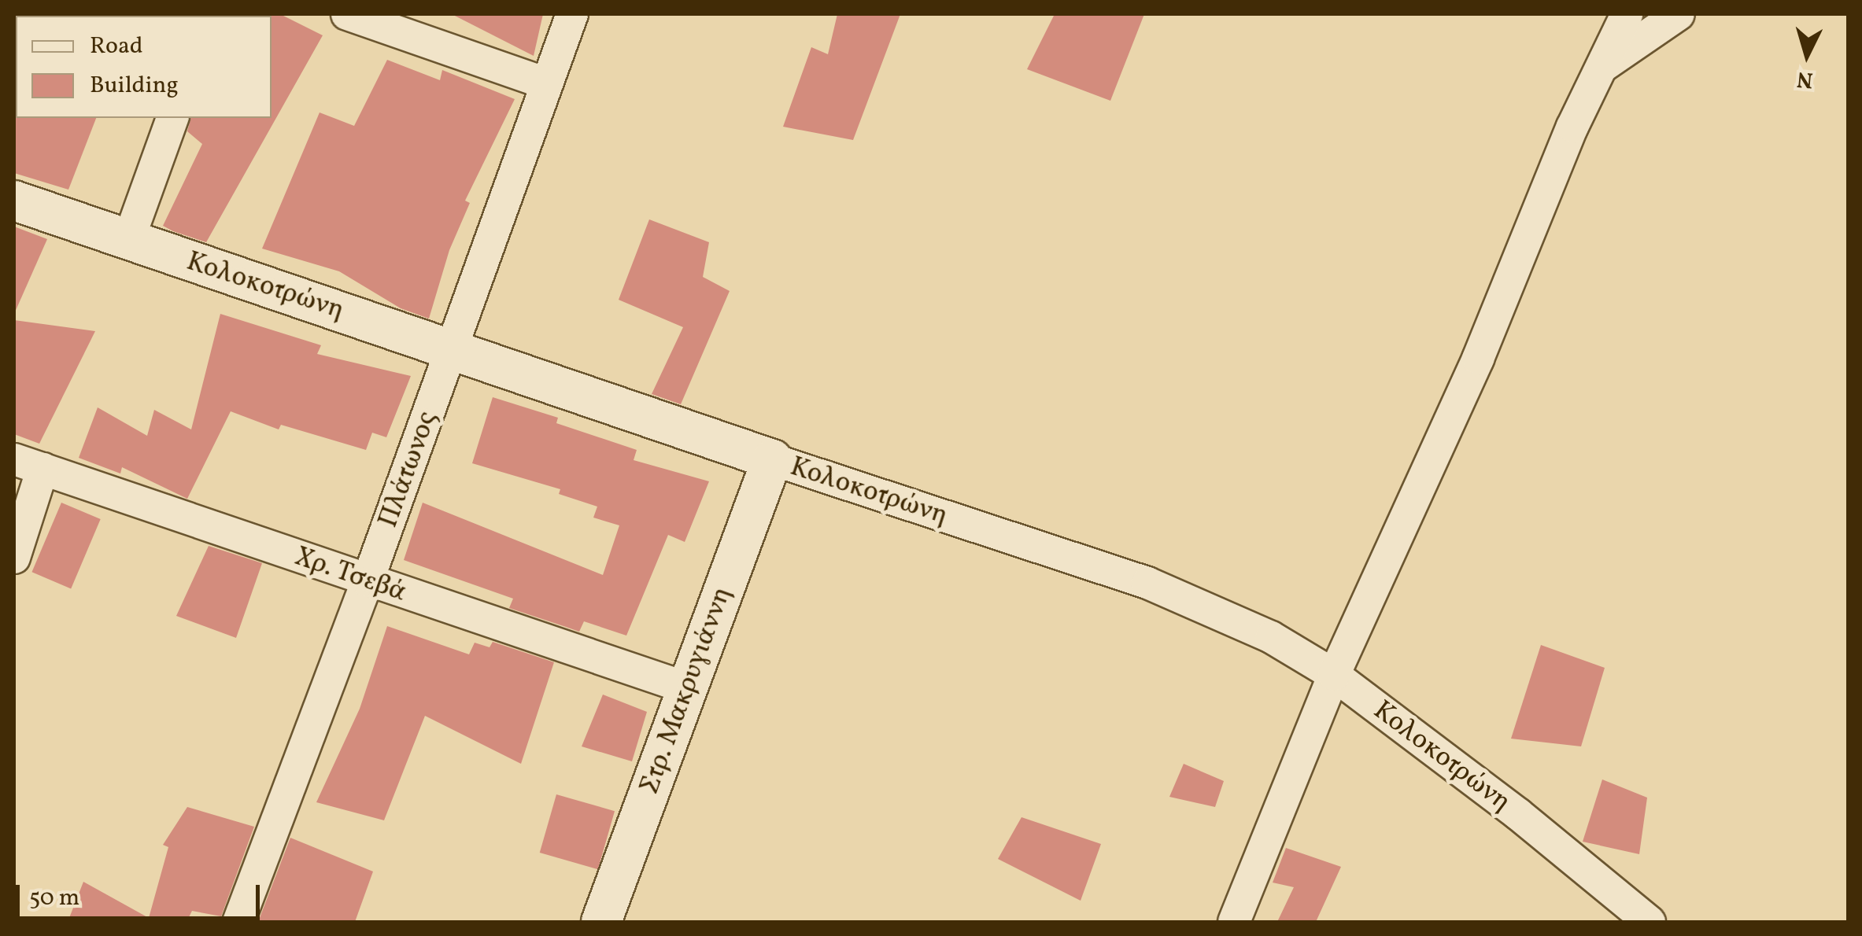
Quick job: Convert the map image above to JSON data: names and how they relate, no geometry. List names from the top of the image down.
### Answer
{
  "streets": {
    "street": [
      "Κολοκοτρώνη",
      "Πλάτωνος",
      "Χρ. Τσεβά",
      "Στρ. Μακρυγιάννη"
    ]
  },
  "crossings": [
    ["Κολοκοτρώνη", "Πλάτωνος"],
    ["Κολοκοτρώνη", "Στρ. Μακρυγιάννη"],
    ["Πλάτωνος", "Χρ. Τσεβά"],
    ["Χρ. Τσεβά", "Στρ. Μακρυγιάννη"]
  ],
  "legend": ["Road", "Building"],
  "scale_bar": "50 m",
  "north": "bottom"
}
